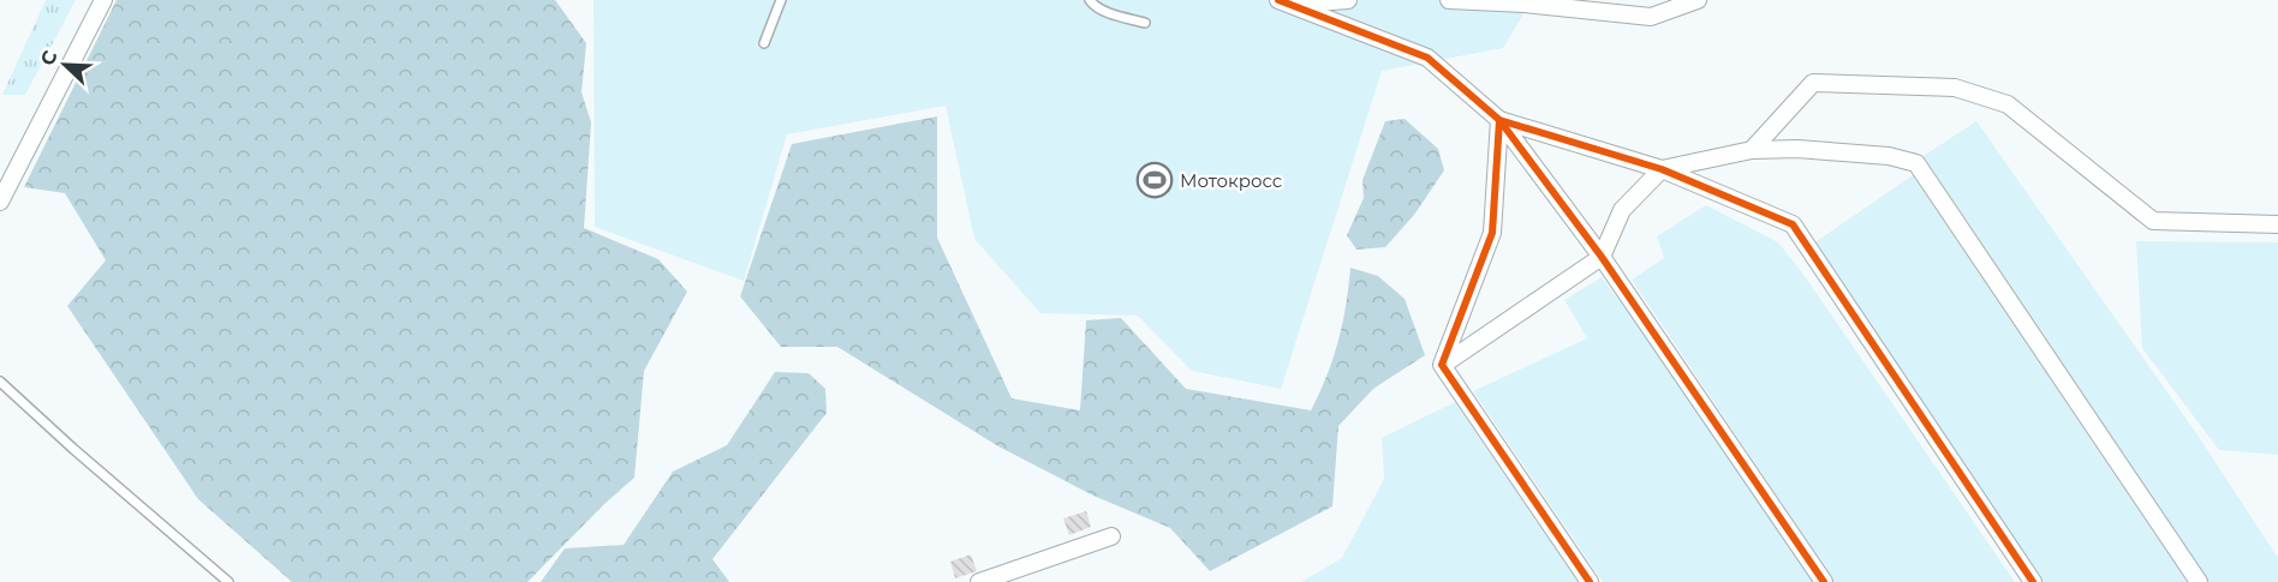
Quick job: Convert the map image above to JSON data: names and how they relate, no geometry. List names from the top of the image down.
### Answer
{
  "places": {
    "sports": ["Мотокросс"]
  },
  "north": "top left"
}
